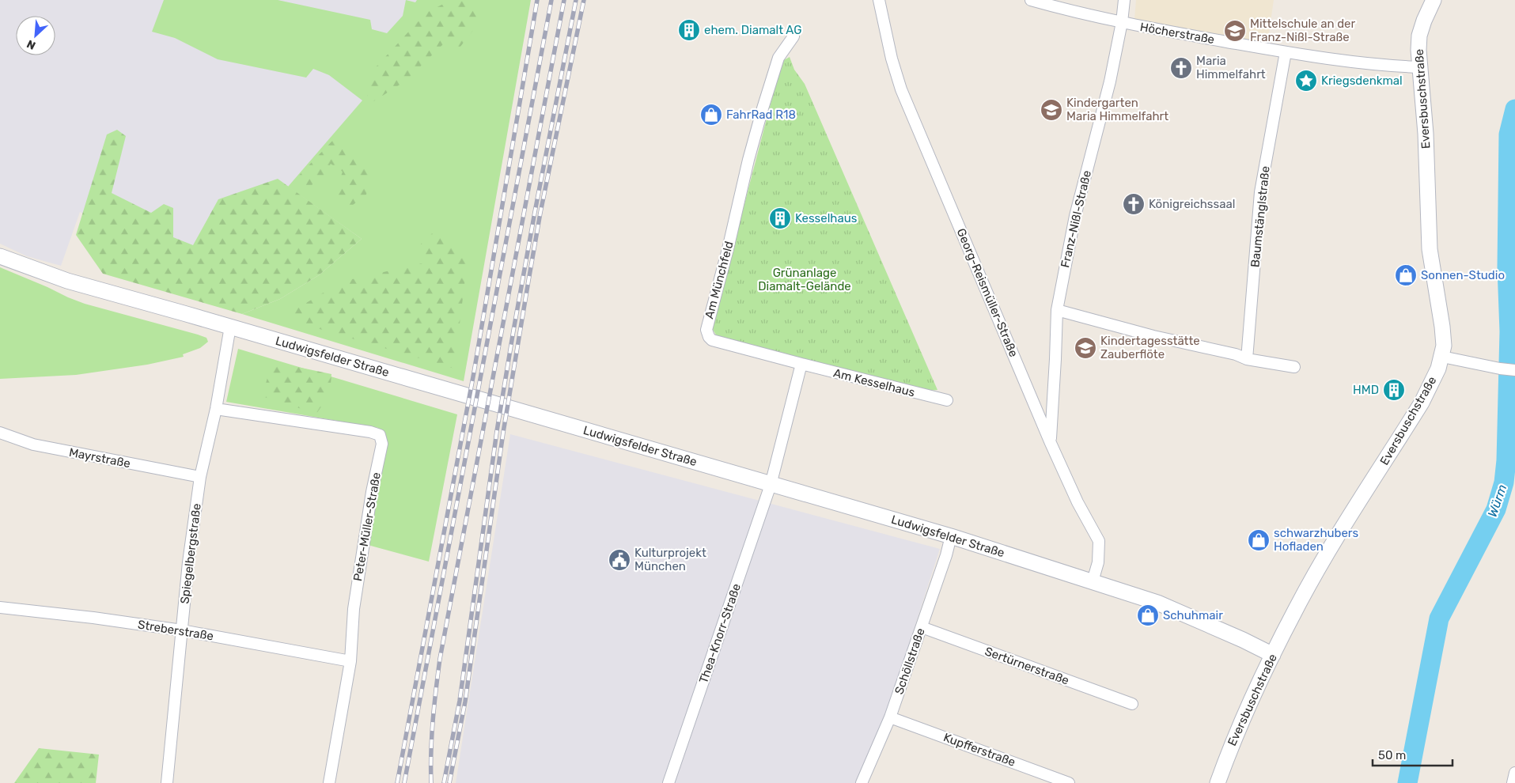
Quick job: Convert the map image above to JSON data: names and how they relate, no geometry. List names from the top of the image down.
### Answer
{
  "streets": {
    "street": [
      "Höcherstraße",
      "Eversbuschstraße",
      "Baumstänglstraße",
      "Franz-Nißl-Straße",
      "Am Münchfeld",
      "Georg-Reismüller-Straße",
      "Ludwigsfelder Straße",
      "Am Kesselhaus",
      "Mayrstraße",
      "Peter-Müller-Straße",
      "Spiegelbergstraße",
      "Streberstraße",
      "Thea-Knorr-Straße",
      "Schöllstraße",
      "Sertürnerstraße",
      "Kupfferstraße"
    ]
  },
  "crossings": [
    ["Höcherstraße", "Eversbuschstraße"],
    ["Höcherstraße", "Baumstänglstraße"],
    ["Höcherstraße", "Franz-Nißl-Straße"],
    ["Eversbuschstraße", "Ludwigsfelder Straße"],
    ["Franz-Nißl-Straße", "Georg-Reismüller-Straße"],
    ["Am Münchfeld", "Am Kesselhaus"],
    ["Georg-Reismüller-Straße", "Ludwigsfelder Straße"],
    ["Ludwigsfelder Straße", "Spiegelbergstraße"],
    ["Ludwigsfelder Straße", "Thea-Knorr-Straße"],
    ["Ludwigsfelder Straße", "Schöllstraße"],
    ["Mayrstraße", "Spiegelbergstraße"],
    ["Peter-Müller-Straße", "Spiegelbergstraße"],
    ["Peter-Müller-Straße", "Streberstraße"],
    ["Spiegelbergstraße", "Streberstraße"],
    ["Schöllstraße", "Sertürnerstraße"],
    ["Schöllstraße", "Kupfferstraße"]
  ],
  "water": ["Würm"],
  "parks": ["Grünanlage Diamalt-Gelände"],
  "places": {
    "building": ["ehem. Diamalt AG", "Kesselhaus", "HMD"],
    "school or university": ["Mittelschule an der Franz-Nißl-Straße", "Kindergarten Maria Himmelfahrt", "Kindertagesstätte Zauberflöte"],
    "church": ["Maria Himmelfahrt", "Königreichssaal"],
    "place": ["Kriegsdenkmal"],
    "shop": [
      "FahrRad R18",
      "Sonnen-Studio",
      "schwarzhubers Hofladen",
      "Schuhmair"
    ],
    "public building": ["Kulturprojekt München"]
  },
  "scale_bar": "50 m",
  "north": "bottom left"
}
